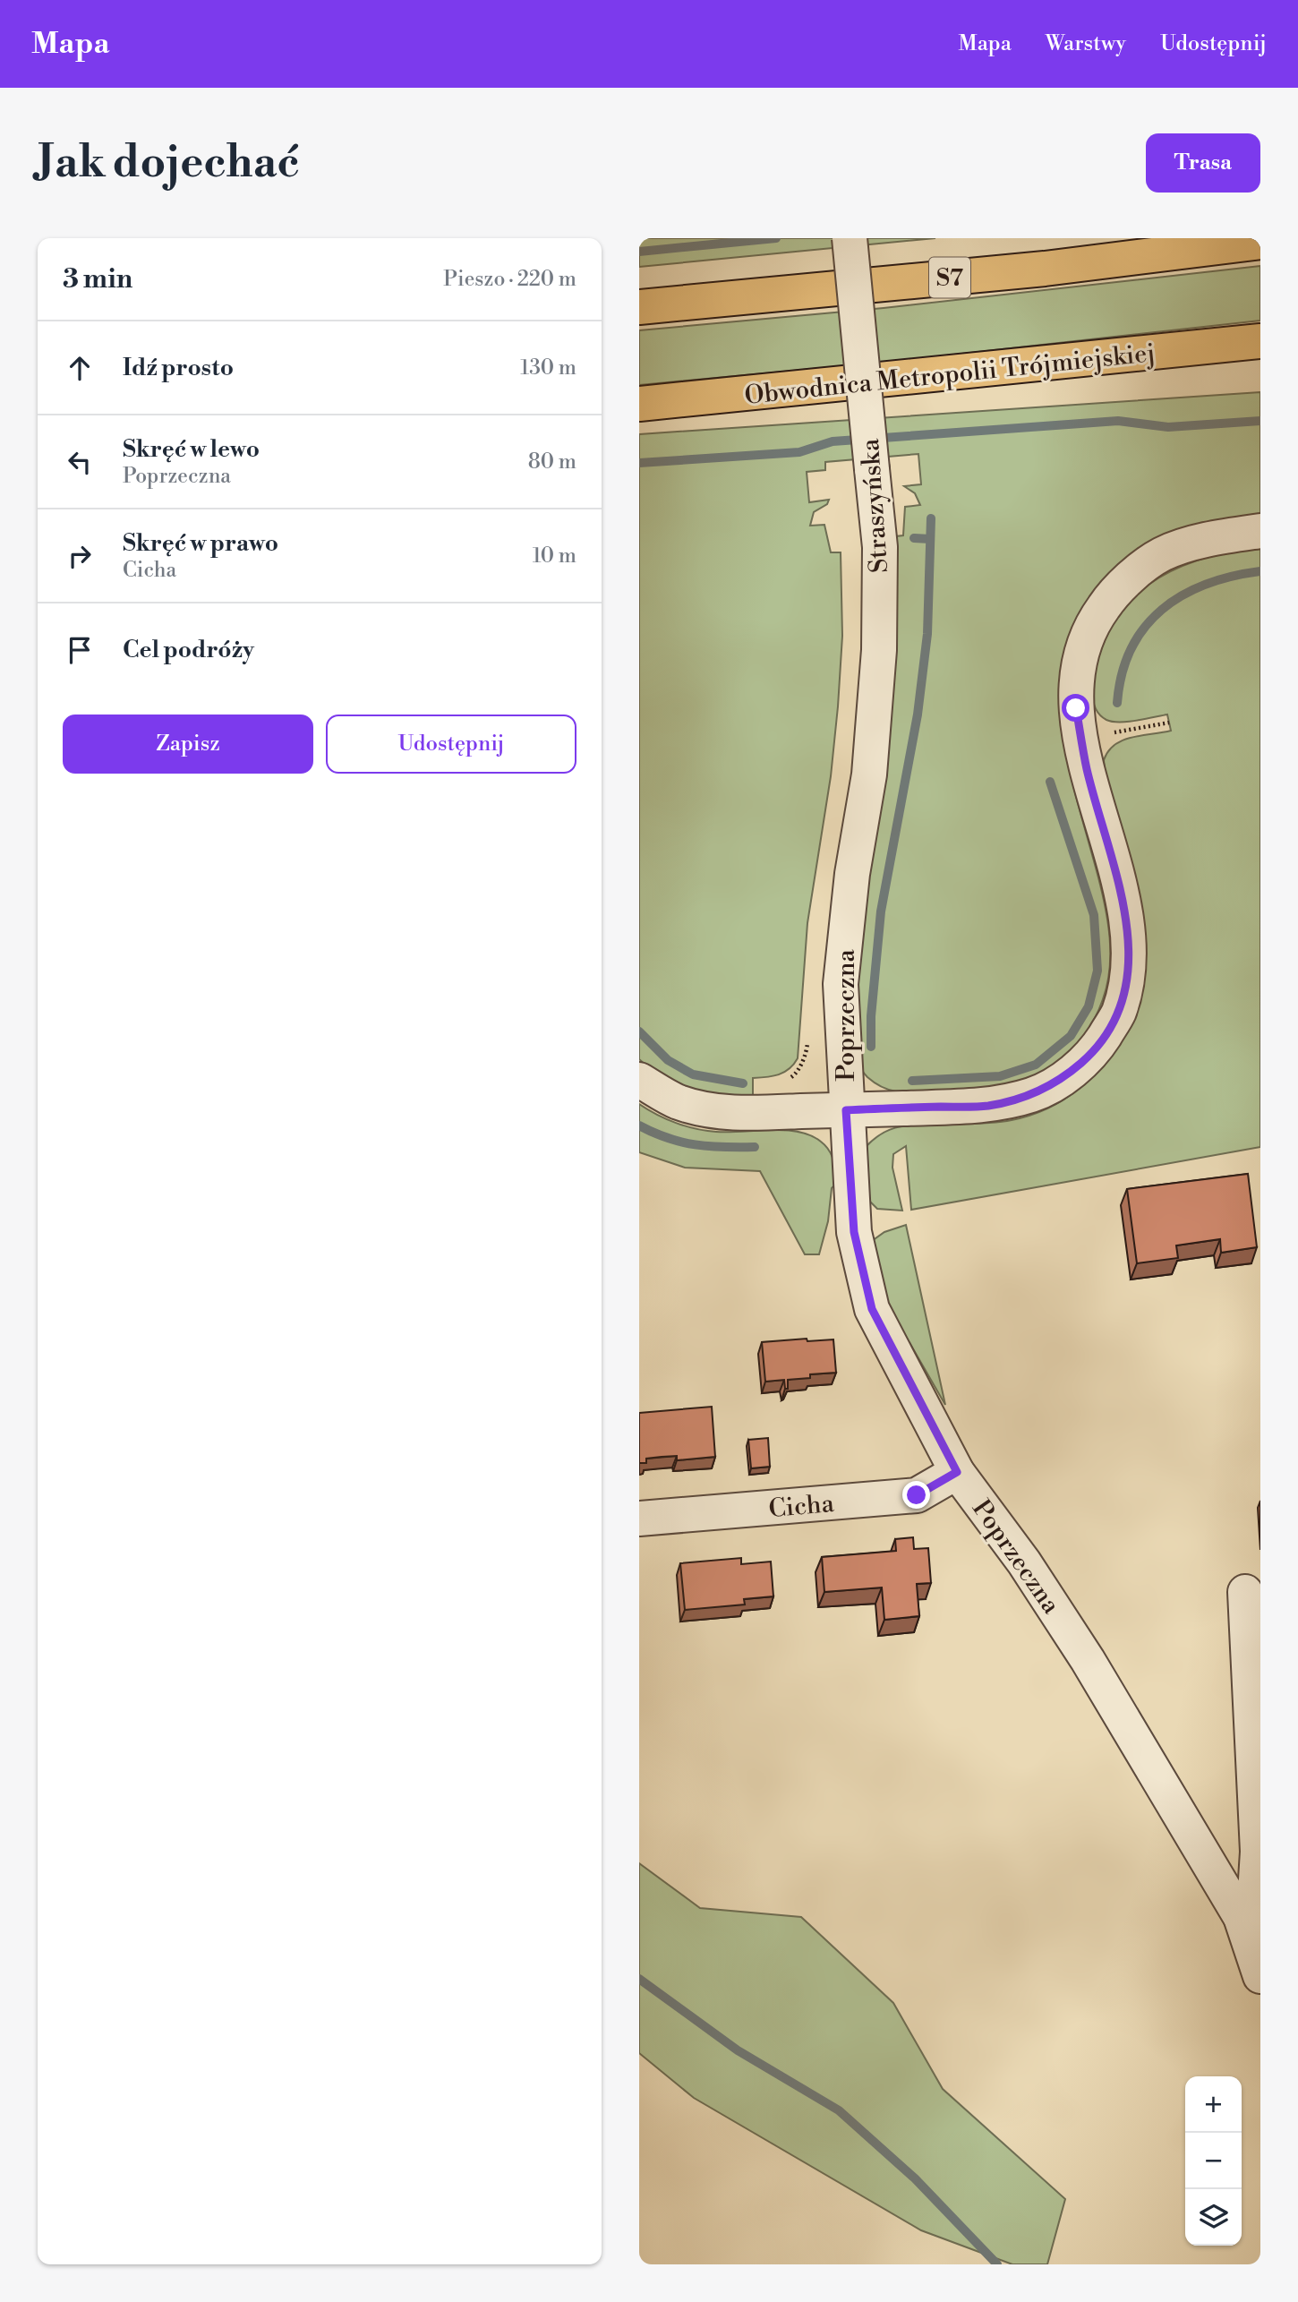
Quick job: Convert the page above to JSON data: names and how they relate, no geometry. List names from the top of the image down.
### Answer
{
  "streets": {
    "highway": ["S7", "Obwodnica Metropolii Trójmiejskiej"],
    "street": ["Straszyńska", "Poprzeczna", "Cicha"]
  },
  "crossings": [
    ["Straszyńska", "Poprzeczna"],
    ["Poprzeczna", "Cicha"]
  ],
  "page": {
    "header": "Mapa",
    "nav": ["Mapa", "Warstwy", "Udostępnij"],
    "buttons": [
      "Trasa",
      ["Zapisz", "Udostępnij"]
    ],
    "title": "Jak dojechać",
    "heading": ["3 min", "Pieszo · 220 m"],
    "list": [
      ["Idź prosto", "130 m"],
      ["Skręć w lewo", "Poprzeczna", "80 m"],
      ["Skręć w prawo", "Cicha", "10 m"],
      "Cel podróży"
    ],
    "map_buttons": ["+", "−"]
  }
}
